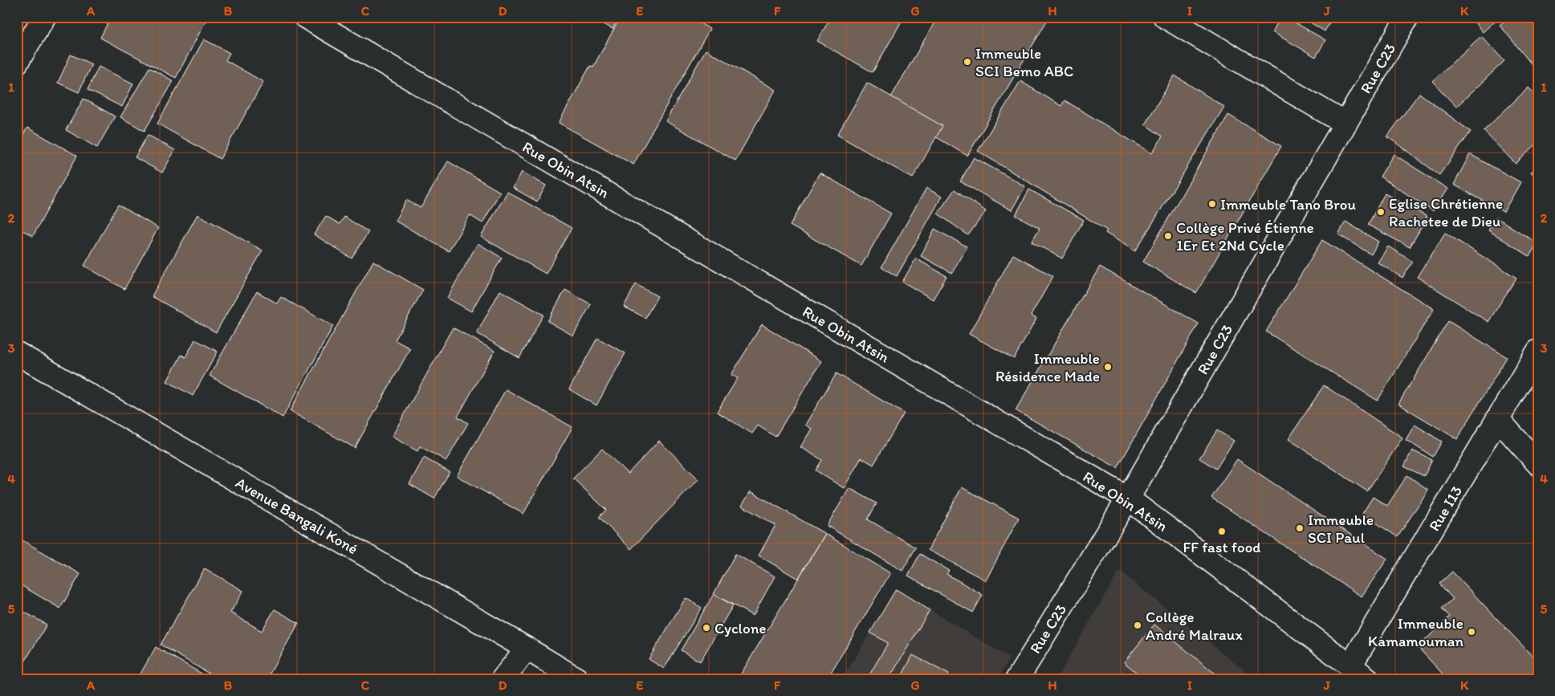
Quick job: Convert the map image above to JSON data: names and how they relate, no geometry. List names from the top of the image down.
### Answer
{
  "streets": {
    "street": [
      "Rue C23",
      "Rue Obin Atsin",
      "Rue I13",
      "Avenue Bangali Koné"
    ]
  },
  "crossings": [
    ["Rue C23", "Rue Obin Atsin"],
    ["Rue Obin Atsin", "Rue I13"]
  ],
  "places": [
    "Immeuble SCI Bemo ABC",
    "Immeuble Tano Brou",
    "Eglise Chrétienne Rachetee de Dieu",
    "Collège Privé Étienne 1Er Et 2Nd Cycle",
    "Immeuble Résidence Made",
    "Immeuble SCI Paul",
    "FF fast food",
    "Collège André Malraux",
    "Cyclone",
    "Immeuble Kamamouman"
  ],
  "grid": {
    "columns": [
      "A",
      "B",
      "C",
      "D",
      "E",
      "F",
      "G",
      "H",
      "I",
      "J",
      "K"
    ],
    "rows": [
      "1",
      "2",
      "3",
      "4",
      "5"
    ]
  }
}
